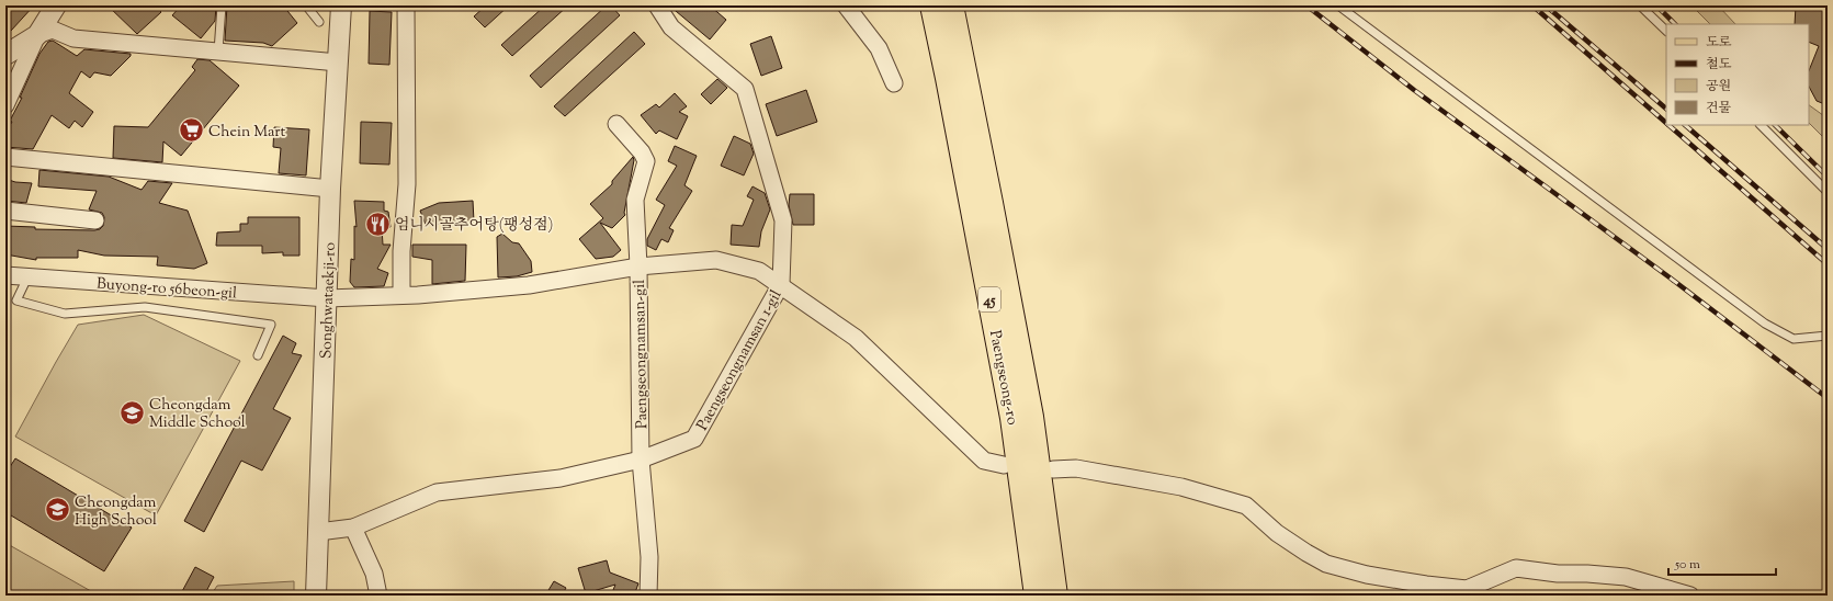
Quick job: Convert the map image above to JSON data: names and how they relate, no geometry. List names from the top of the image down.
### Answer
{
  "streets": {
    "main road": ["45", "Paengseong-ro"],
    "street": [
      "Buyong-ro 56beon-gil",
      "Songhwataekji-ro",
      "Paengseongnamsan-gil",
      "Paengseongnamsan 1-gil"
    ]
  },
  "crossings": [
    ["Buyong-ro 56beon-gil", "Songhwataekji-ro"],
    ["Buyong-ro 56beon-gil", "Paengseongnamsan-gil"],
    ["Buyong-ro 56beon-gil", "Paengseongnamsan 1-gil"],
    ["Songhwataekji-ro", "Paengseongnamsan 1-gil"],
    ["Paengseongnamsan-gil", "Paengseongnamsan 1-gil"]
  ],
  "places": {
    "supermarket": ["Chein Mart"],
    "restaurant": ["엄니시골추어탕(팽성점)"],
    "school or university": ["Cheongdam Middle School", "Cheongdam High School"]
  },
  "legend": [
    "도로",
    "철도",
    "공원",
    "건물"
  ],
  "scale_bar": "50 m"
}
